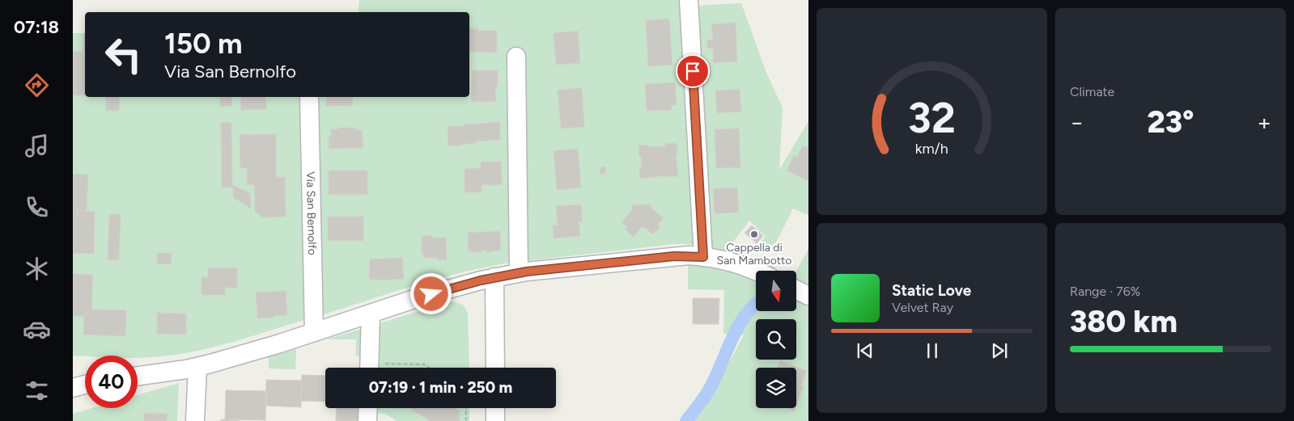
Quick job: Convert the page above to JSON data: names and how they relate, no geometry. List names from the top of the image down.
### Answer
{
  "streets": {
    "street": ["Via San Bernolfo"]
  },
  "places": ["Cappella di San Mambotto"],
  "north": "bottom",
  "page": {
    "tabs": "07:18",
    "tile": [
      "Climate",
      ["Range · 76%", "380 km"]
    ],
    "turn": ["150 m", "Via San Bernolfo"],
    "heat": ["−", "23°", "+"],
    "song": ["Static Love", "Velvet Ray"],
    "limit": "40",
    "trip": "07:19 · 1 min · 250 m",
    "gauge": ["32", "km/h"]
  }
}
